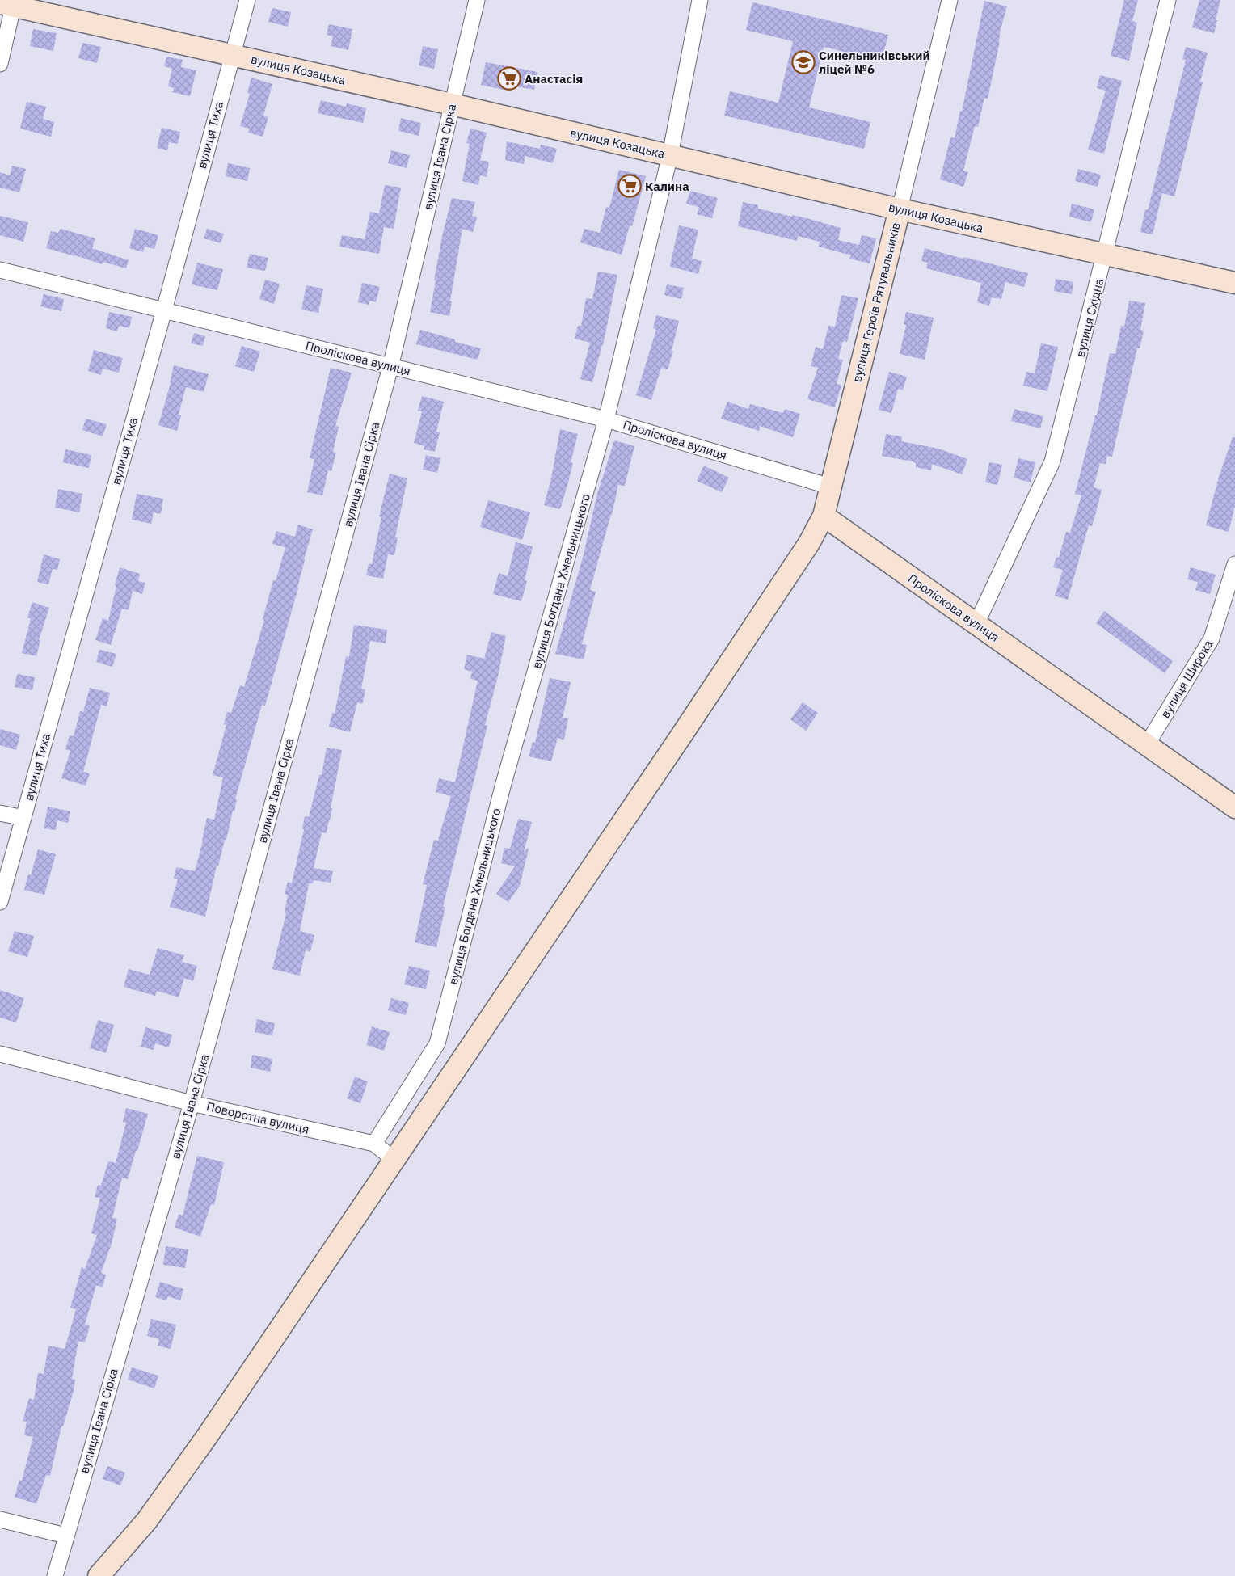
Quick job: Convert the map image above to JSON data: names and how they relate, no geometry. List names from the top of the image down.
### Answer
{
  "streets": {
    "street": [
      "вулиця Козацька",
      "вулиця Тиха",
      "вулиця Івана Сірка",
      "вулиця Героїв Рятувальників",
      "вулиця Східна",
      "Проліскова вулиця",
      "вулиця Богдана Хмельницького",
      "вулиця Широка",
      "Поворотна вулиця"
    ]
  },
  "crossings": [
    ["вулиця Козацька", "вулиця Тиха"],
    ["вулиця Козацька", "вулиця Івана Сірка"],
    ["вулиця Козацька", "вулиця Героїв Рятувальників"],
    ["вулиця Козацька", "вулиця Східна"],
    ["вулиця Козацька", "вулиця Богдана Хмельницького"],
    ["вулиця Тиха", "Проліскова вулиця"],
    ["вулиця Івана Сірка", "Проліскова вулиця"],
    ["вулиця Івана Сірка", "Поворотна вулиця"],
    ["вулиця Героїв Рятувальників", "Проліскова вулиця"],
    ["вулиця Східна", "Проліскова вулиця"],
    ["Проліскова вулиця", "вулиця Богдана Хмельницького"],
    ["Проліскова вулиця", "вулиця Широка"],
    ["вулиця Богдана Хмельницького", "Поворотна вулиця"]
  ],
  "places": {
    "school or university": ["Синельниківський ліцей №6"],
    "supermarket": ["Анастасія", "Калина"]
  }
}
